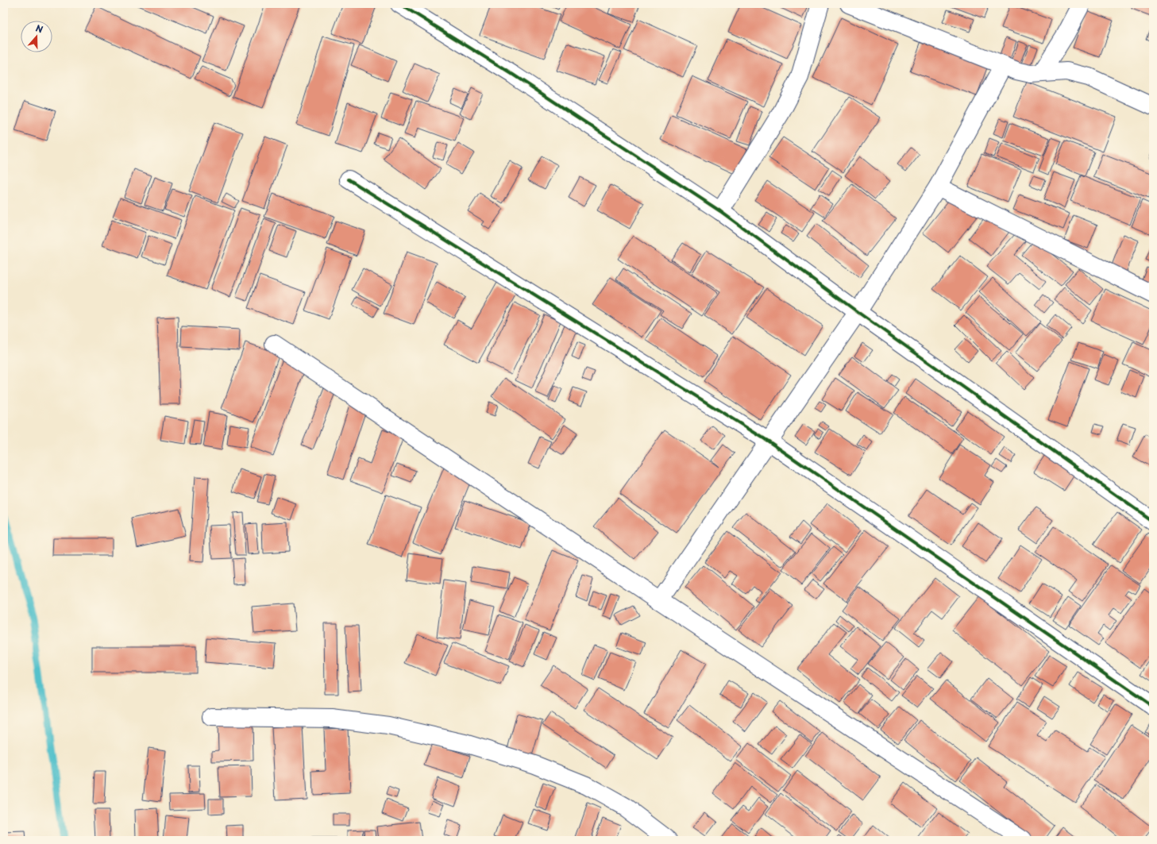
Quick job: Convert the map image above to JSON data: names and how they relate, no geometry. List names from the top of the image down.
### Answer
{
  "north": "top"
}
